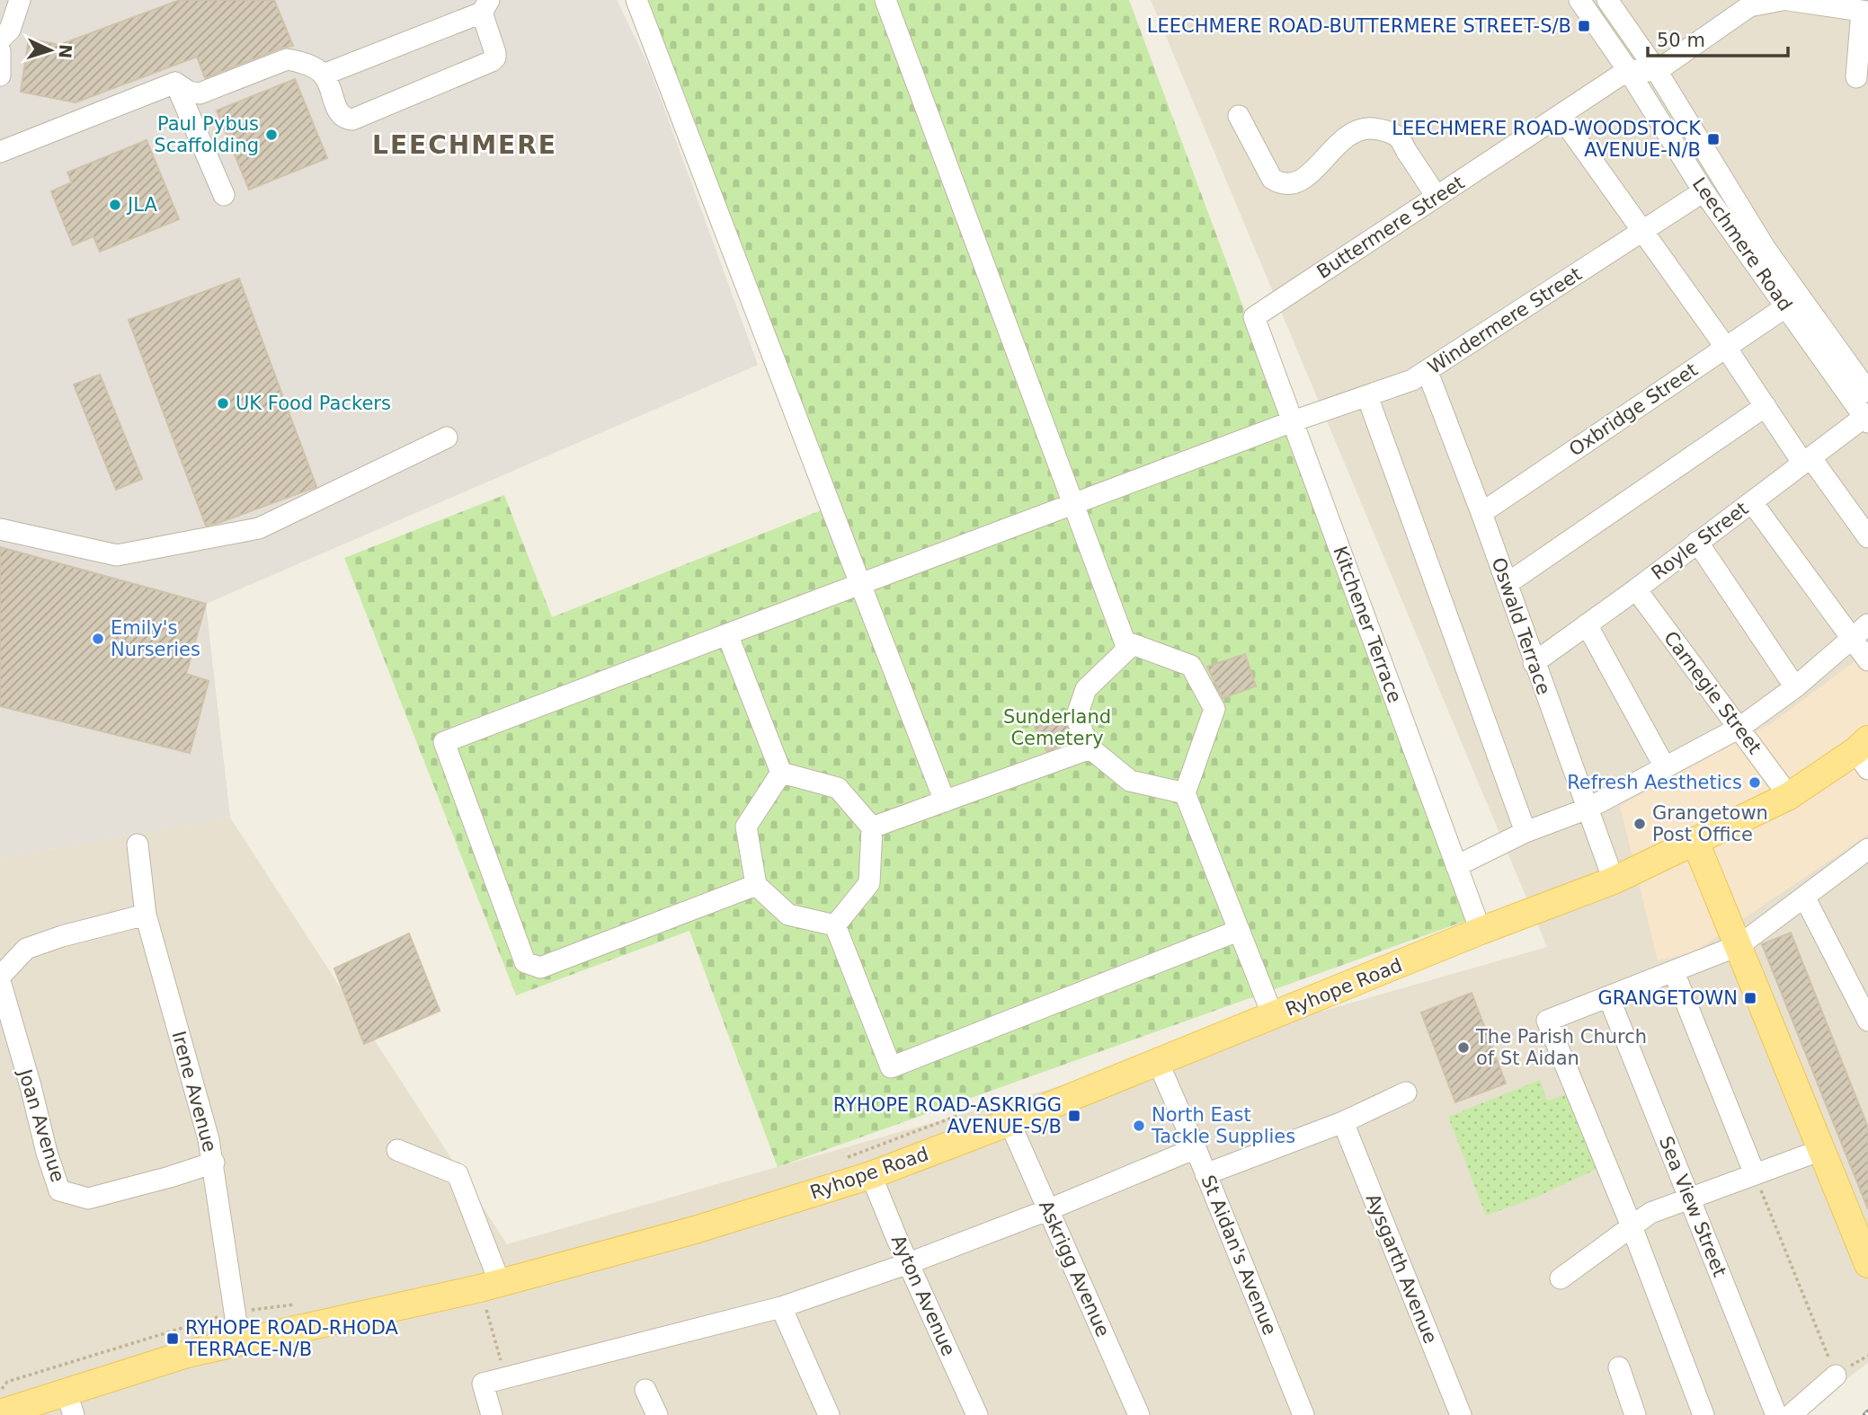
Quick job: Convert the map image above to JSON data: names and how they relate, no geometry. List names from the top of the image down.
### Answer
{
  "streets": {
    "main road": ["Ryhope Road"],
    "street": [
      "Buttermere Street",
      "Leechmere Road",
      "Windermere Street",
      "Oxbridge Street",
      "Royle Street",
      "Kitchener Terrace",
      "Oswald Terrace",
      "Carnegie Street",
      "Irene Avenue",
      "Joan Avenue",
      "Sea View Street",
      "St Aidan's Avenue",
      "Askrigg Avenue",
      "Aysgarth Avenue",
      "Ayton Avenue"
    ]
  },
  "crossings": [
    ["Buttermere Street", "Leechmere Road"],
    ["Buttermere Street", "Kitchener Terrace"],
    ["Leechmere Road", "Windermere Street"],
    ["Leechmere Road", "Oxbridge Street"],
    ["Leechmere Road", "Royle Street"],
    ["Windermere Street", "Kitchener Terrace"],
    ["Windermere Street", "Oswald Terrace"],
    ["Oxbridge Street", "Oswald Terrace"],
    ["Royle Street", "Oswald Terrace"],
    ["Royle Street", "Carnegie Street"],
    ["Kitchener Terrace", "Ryhope Road"],
    ["Oswald Terrace", "Ryhope Road"],
    ["Carnegie Street", "Ryhope Road"],
    ["Ryhope Road", "Irene Avenue"],
    ["Ryhope Road", "St Aidan's Avenue"],
    ["Ryhope Road", "Askrigg Avenue"],
    ["Ryhope Road", "Ayton Avenue"],
    ["Irene Avenue", "Joan Avenue"]
  ],
  "districts": ["LEECHMERE"],
  "parks": ["Sunderland Cemetery"],
  "places": {
    "transit": [
      "LEECHMERE ROAD-BUTTERMERE STREET-S/B",
      "LEECHMERE ROAD-WOODSTOCK AVENUE-N/B",
      "GRANGETOWN",
      "RYHOPE ROAD-ASKRIGG AVENUE-S/B",
      "RYHOPE ROAD-RHODA TERRACE-N/B"
    ],
    "other": [
      "Paul Pybus Scaffolding",
      "JLA",
      "UK Food Packers",
      "Emily's Nurseries",
      "Refresh Aesthetics",
      "Grangetown Post Office",
      "The Parish Church of St Aidan",
      "North East Tackle Supplies"
    ]
  },
  "scale_bar": "50 m",
  "north": "right"
}
